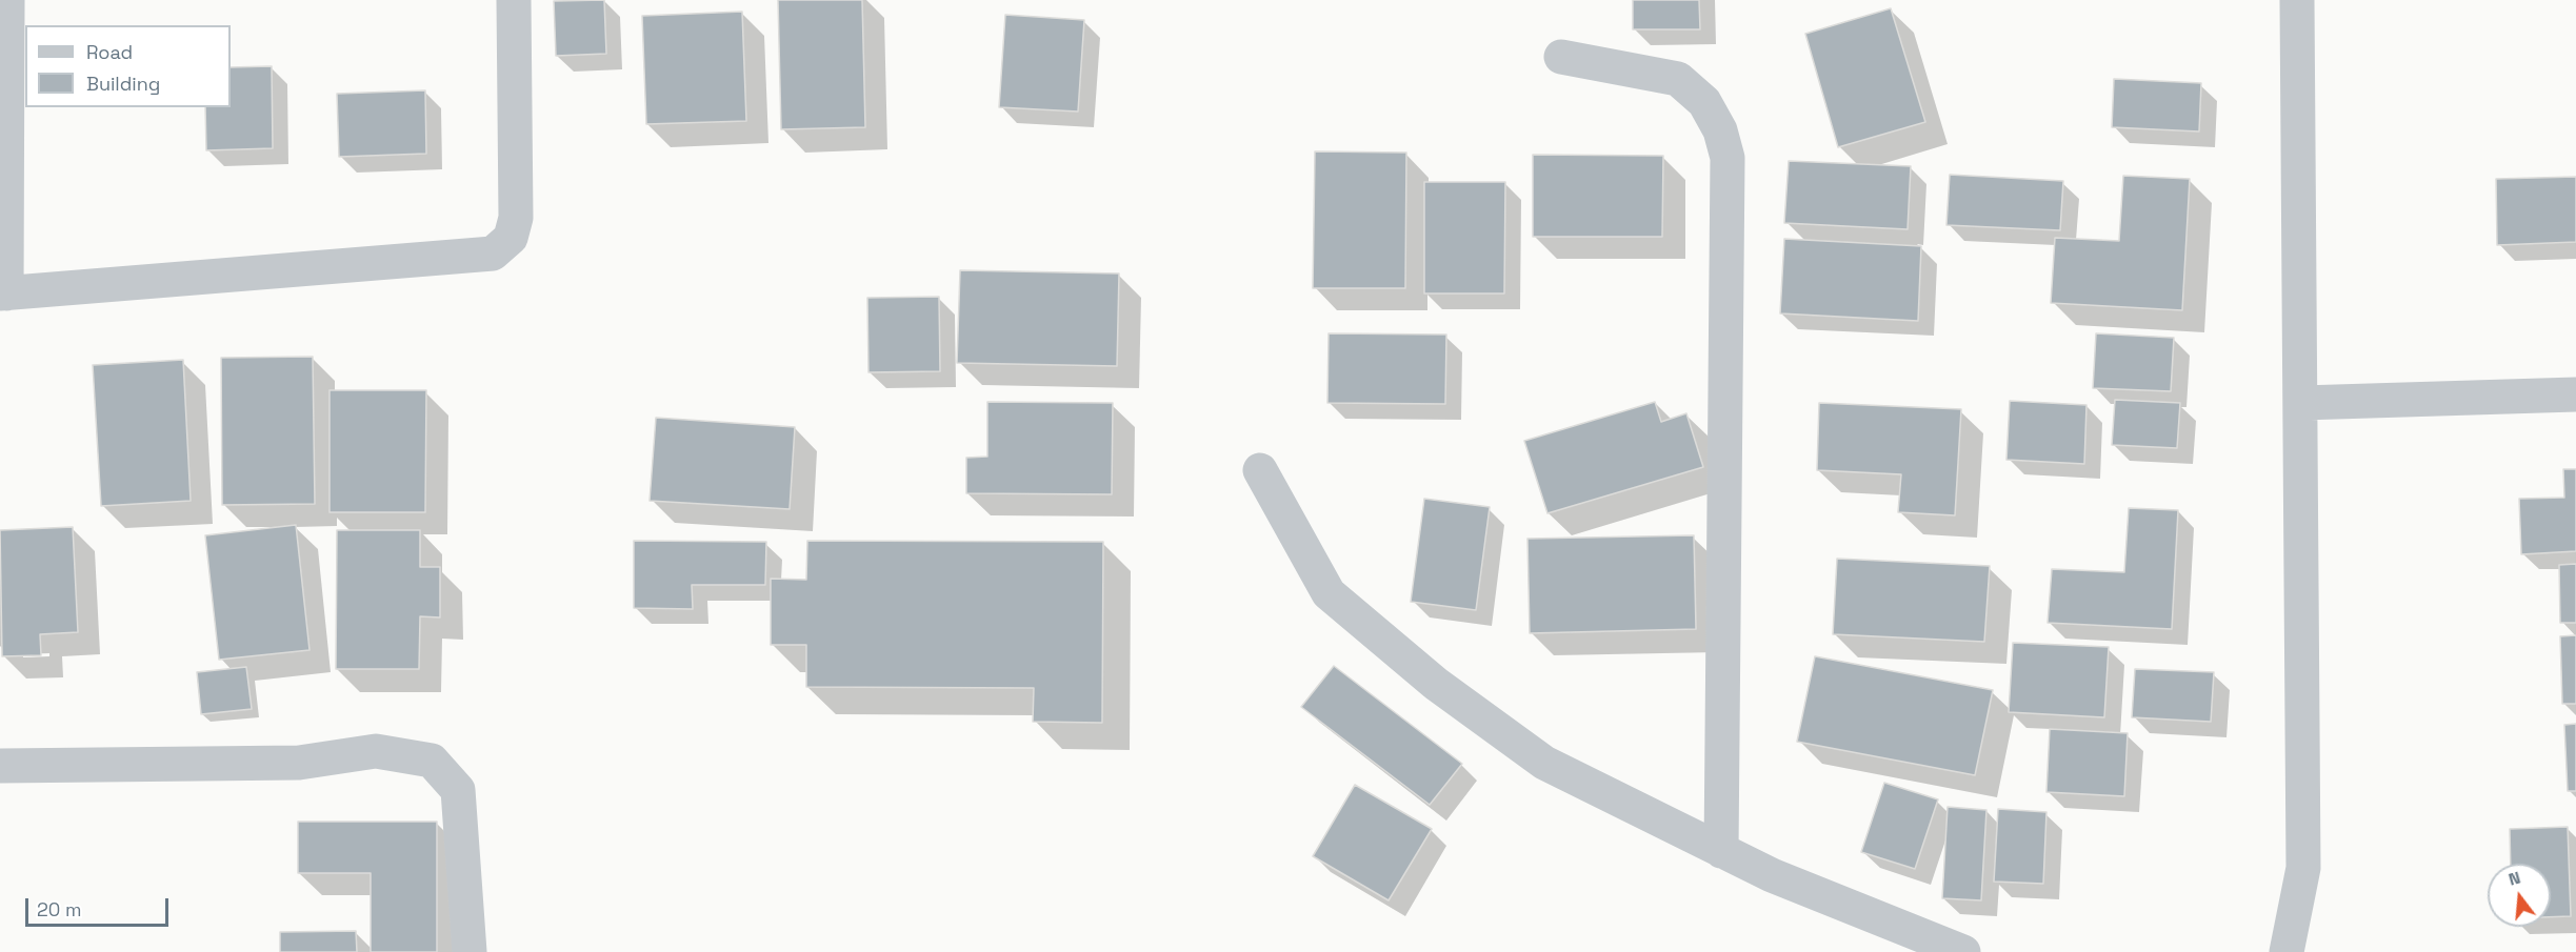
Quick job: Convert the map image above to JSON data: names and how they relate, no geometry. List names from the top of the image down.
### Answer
{
  "legend": ["Road", "Building"],
  "scale_bar": "20 m",
  "north": "top"
}
